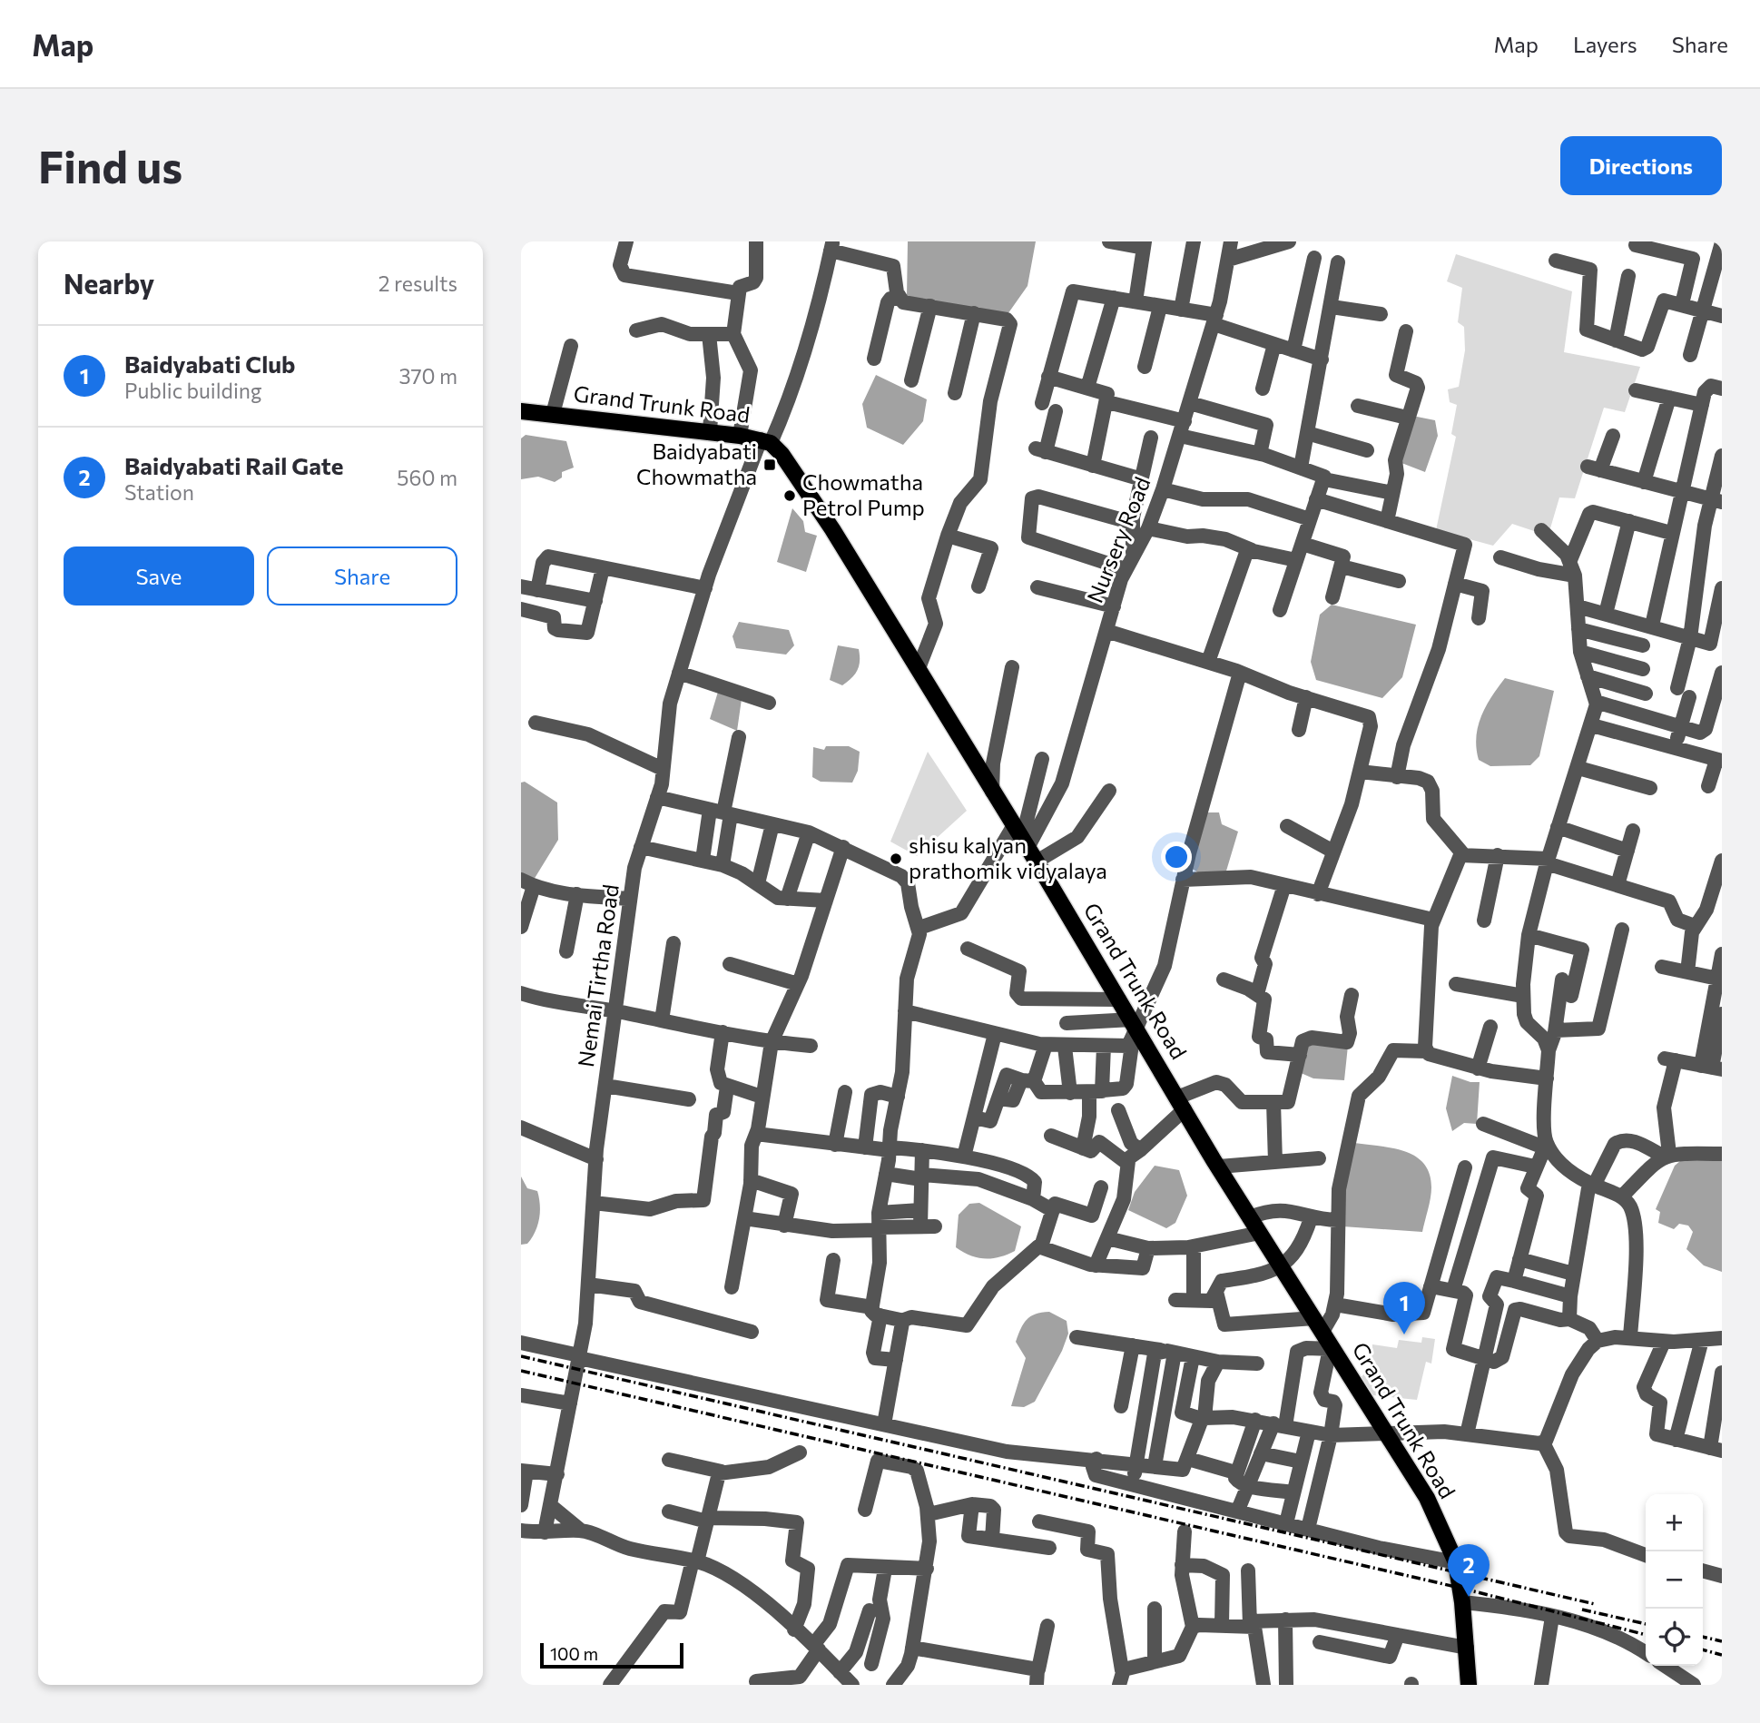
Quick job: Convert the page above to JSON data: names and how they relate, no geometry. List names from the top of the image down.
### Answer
{
  "streets": {
    "main road": ["Grand Trunk Road"],
    "street": ["Nursery Road", "Nemai Tirtha Road"]
  },
  "crossings": [
    ["Grand Trunk Road", "Nursery Road"],
    ["Grand Trunk Road", "Nemai Tirtha Road"]
  ],
  "places": {
    "transit": ["Baidyabati Chowmatha"],
    "other": ["Chowmatha Petrol Pump", "shisu kalyan prathomik vidyalaya"]
  },
  "scale_bar": "100 m",
  "page": {
    "header": "Map",
    "nav": ["Map", "Layers", "Share"],
    "buttons": [
      "Directions",
      ["Save", "Share"]
    ],
    "title": "Find us",
    "heading": ["Nearby", "2 results"],
    "list": [
      {
        "mark": "1",
        "name": "Baidyabati Club",
        "note": "Public building",
        "value": "370 m"
      },
      {
        "mark": "2",
        "name": "Baidyabati Rail Gate",
        "note": "Station",
        "value": "560 m"
      }
    ],
    "pins": ["1", "2"],
    "map_buttons": ["+", "−"],
    "scale": "100 m"
  }
}
